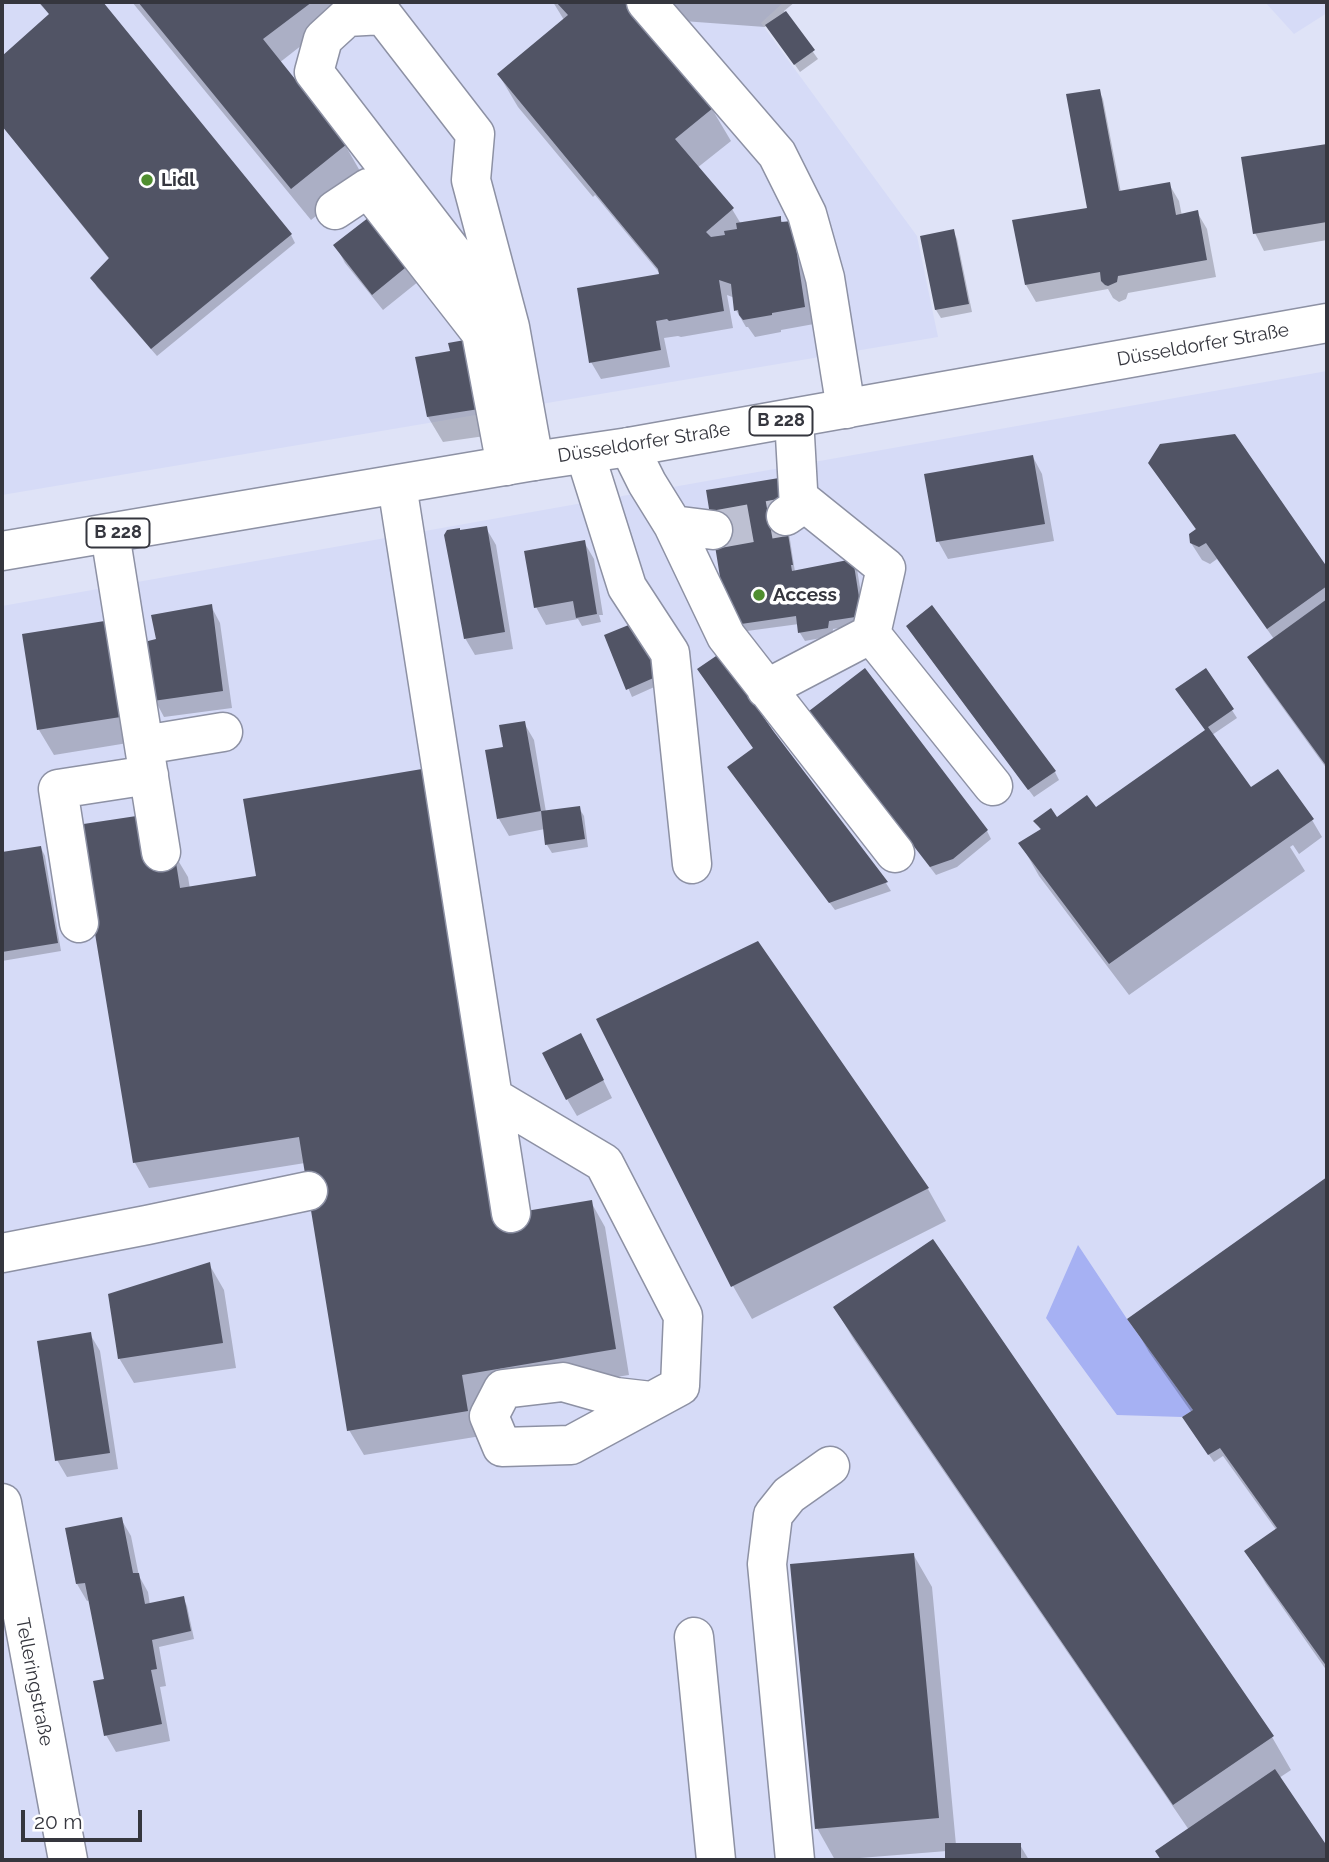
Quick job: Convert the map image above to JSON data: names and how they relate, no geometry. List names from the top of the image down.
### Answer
{
  "streets": {
    "main road": ["Düsseldorfer Straße", "B 228", "Telleringstraße"]
  },
  "places": ["Lidl", "Access"],
  "scale_bar": "20 m"
}
